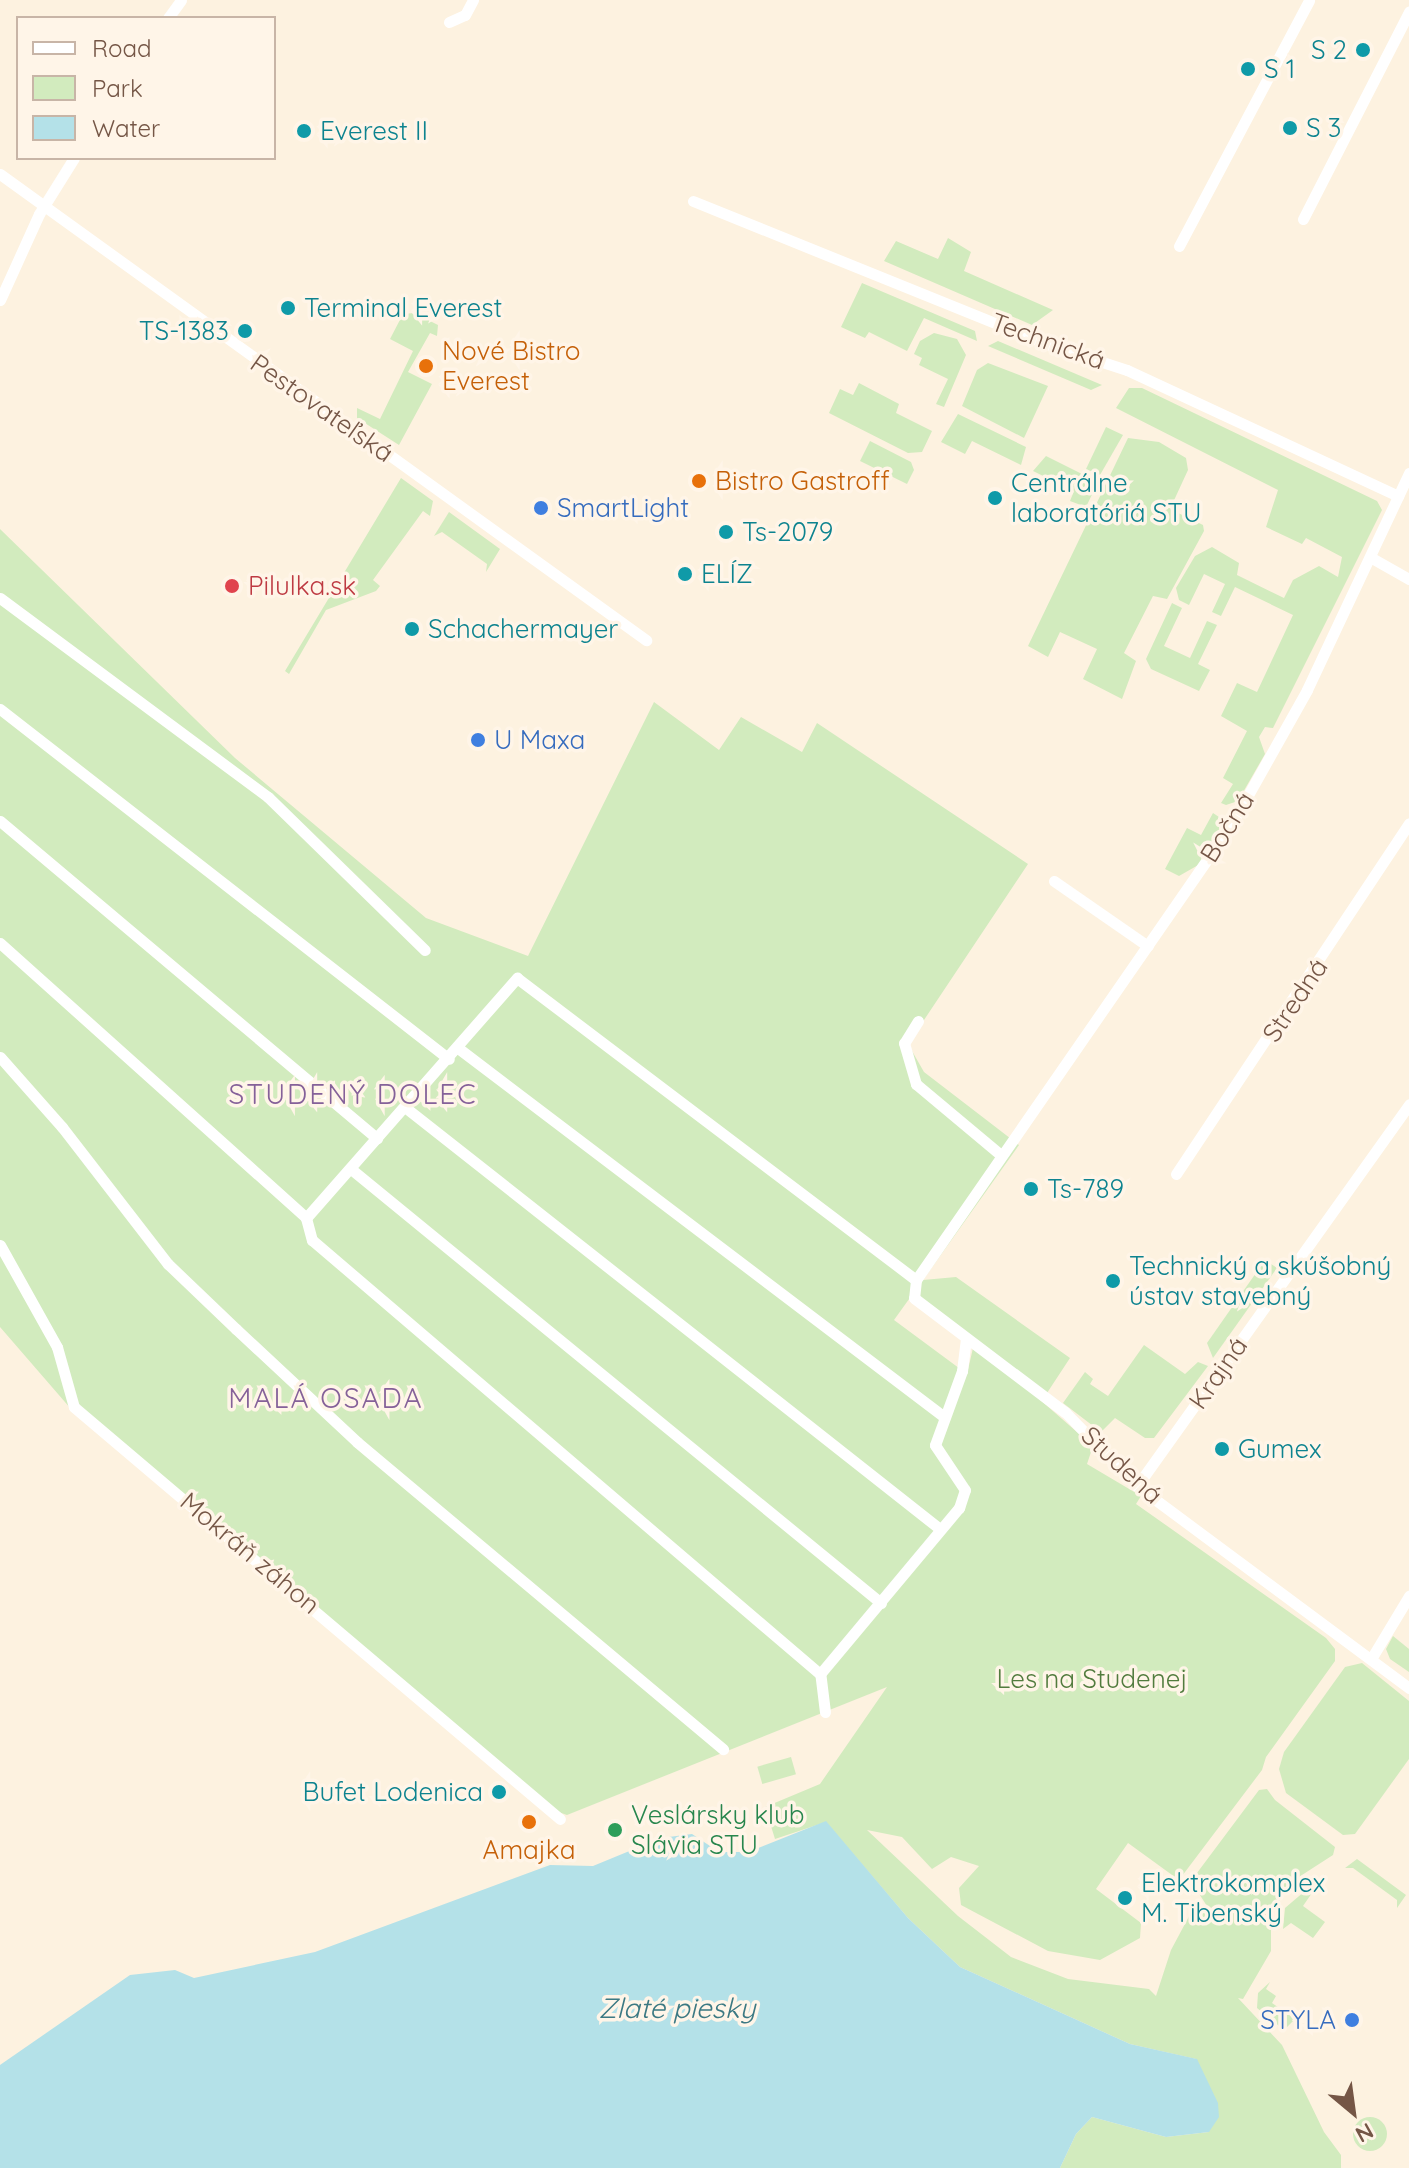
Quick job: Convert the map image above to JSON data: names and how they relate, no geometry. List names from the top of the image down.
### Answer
{
  "streets": {
    "street": [
      "Technická",
      "Pestovateľská",
      "Bočná",
      "Stredná",
      "Krajná",
      "Studená",
      "Mokráň záhon"
    ]
  },
  "crossings": [
    ["Technická", "Bočná"],
    ["Bočná", "Studená"],
    ["Krajná", "Studená"]
  ],
  "districts": ["STUDENÝ DOLEC", "MALÁ OSADA"],
  "water": ["Zlaté piesky"],
  "parks": ["Les na Studenej"],
  "places": [
    "S 2",
    "S 1",
    "S 3",
    "Everest II",
    "Terminal Everest",
    "TS-1383",
    "Nové Bistro Everest",
    "Bistro Gastroff",
    "Centrálne laboratóriá STU",
    "SmartLight",
    "Ts-2079",
    "ELÍZ",
    "Pilulka.sk",
    "Schachermayer",
    "U Maxa",
    "Ts-789",
    "Technický a skúšobný ústav stavebný",
    "Gumex",
    "Bufet Lodenica",
    "Amajka",
    "Veslársky klub Slávia STU",
    "Elektrokomplex M. Tibenský",
    "STYLA"
  ],
  "legend": ["Road", "Park", "Water"],
  "north": "bottom right"
}
